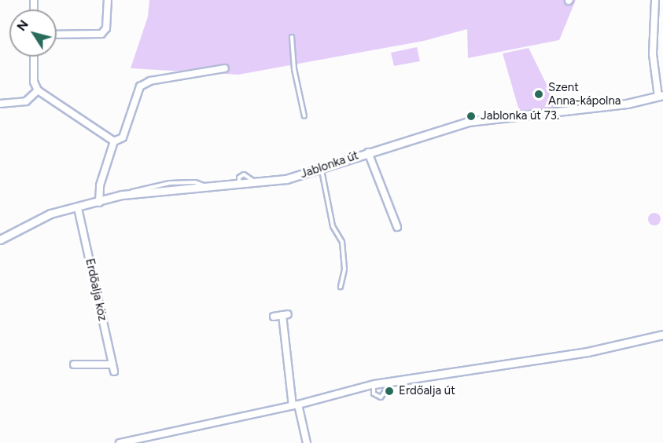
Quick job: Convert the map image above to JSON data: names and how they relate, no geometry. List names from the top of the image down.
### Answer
{
  "streets": {
    "street": ["Jablonka út", "Erdőalja köz"]
  },
  "crossings": [
    ["Jablonka út", "Erdőalja köz"]
  ],
  "places": ["Szent Anna-kápolna", "Jablonka út 73.", "Erdőalja út"],
  "north": "top left"
}
